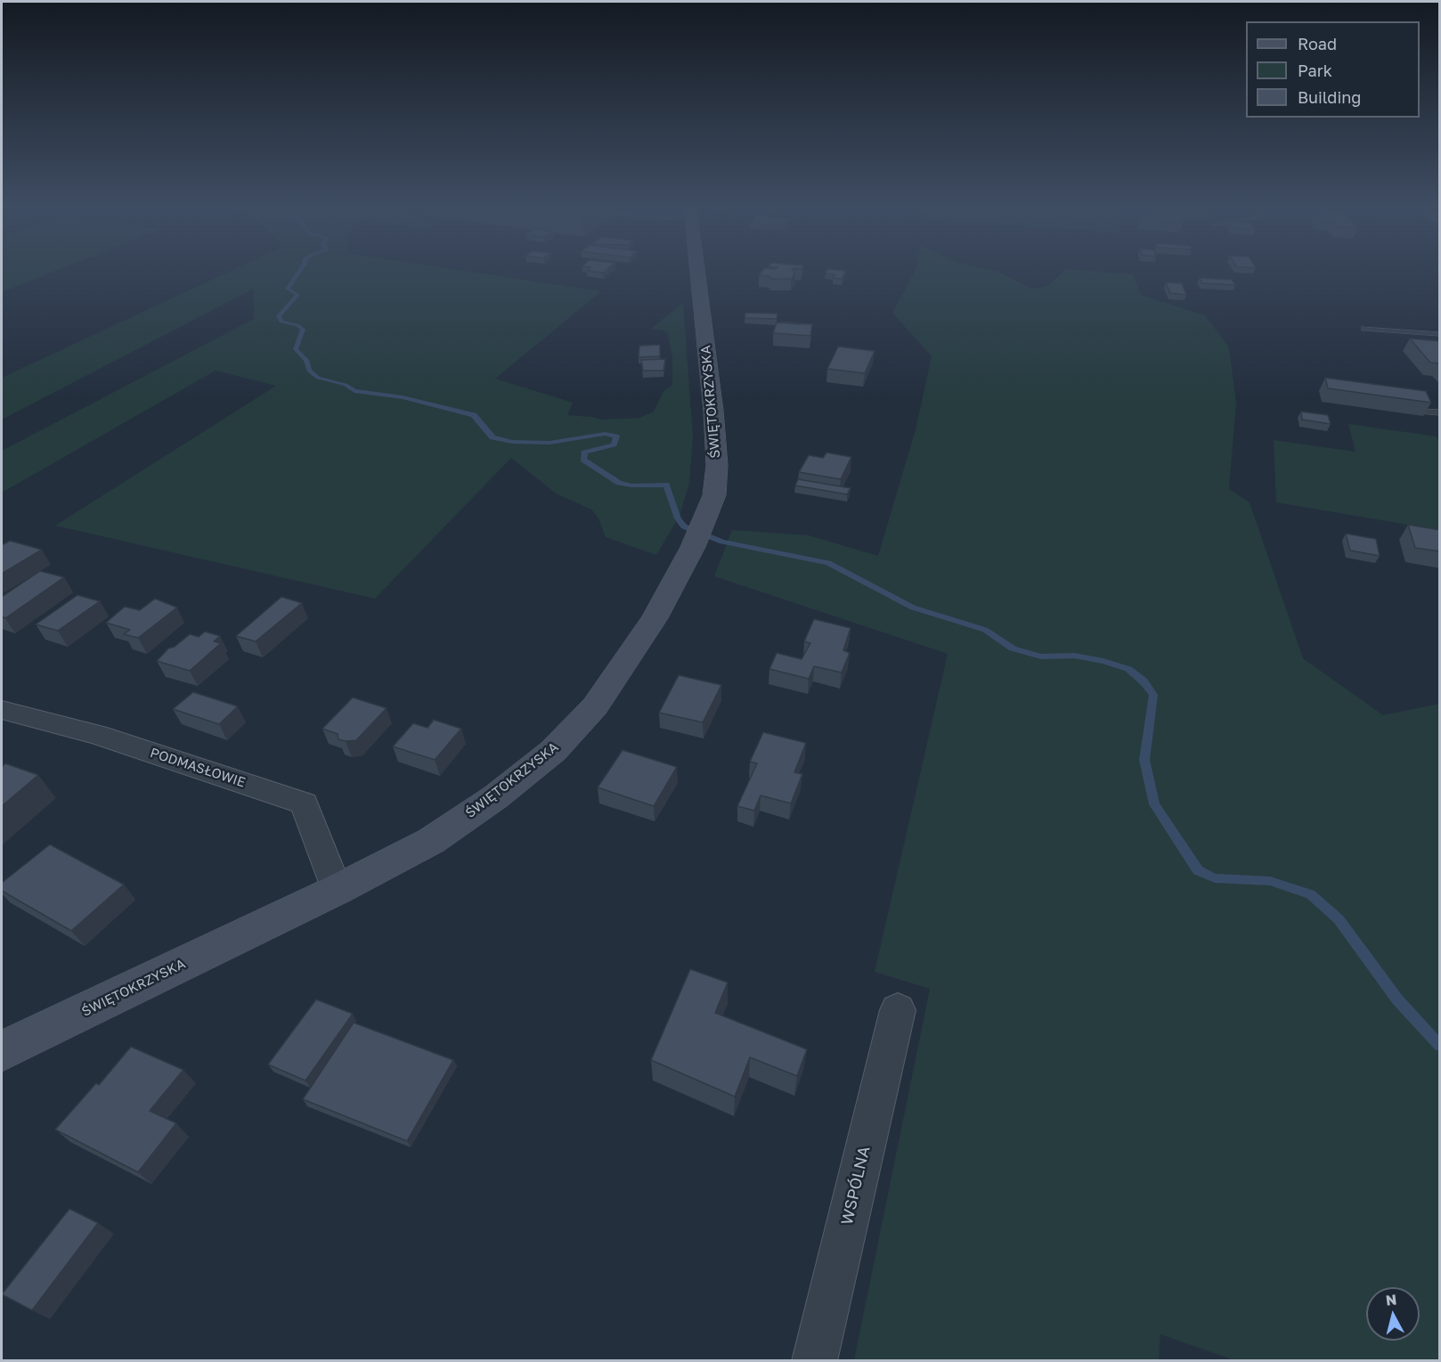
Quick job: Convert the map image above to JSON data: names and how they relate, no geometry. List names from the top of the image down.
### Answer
{
  "streets": {
    "street": ["ŚWIĘTOKRZYSKA", "PODMASŁOWIE", "WSPÓLNA"]
  },
  "crossings": [
    ["ŚWIĘTOKRZYSKA", "PODMASŁOWIE"]
  ],
  "legend": ["Road", "Park", "Building"],
  "north": "top"
}
